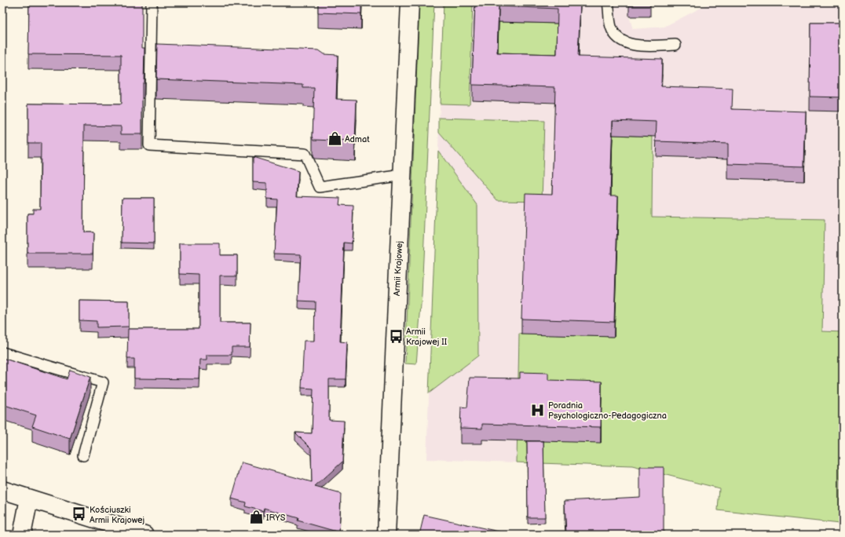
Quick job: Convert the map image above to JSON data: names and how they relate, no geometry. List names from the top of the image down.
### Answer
{
  "streets": {
    "street": ["Armii Krajowej"]
  },
  "places": {
    "shop": ["Admat", "IRYS"],
    "bus stop": ["Armii Krajowej II", "Kościuszki Armii Krajowej"],
    "hospital": ["Poradnia Psychologiczno-Pedagogiczna"]
  }
}
